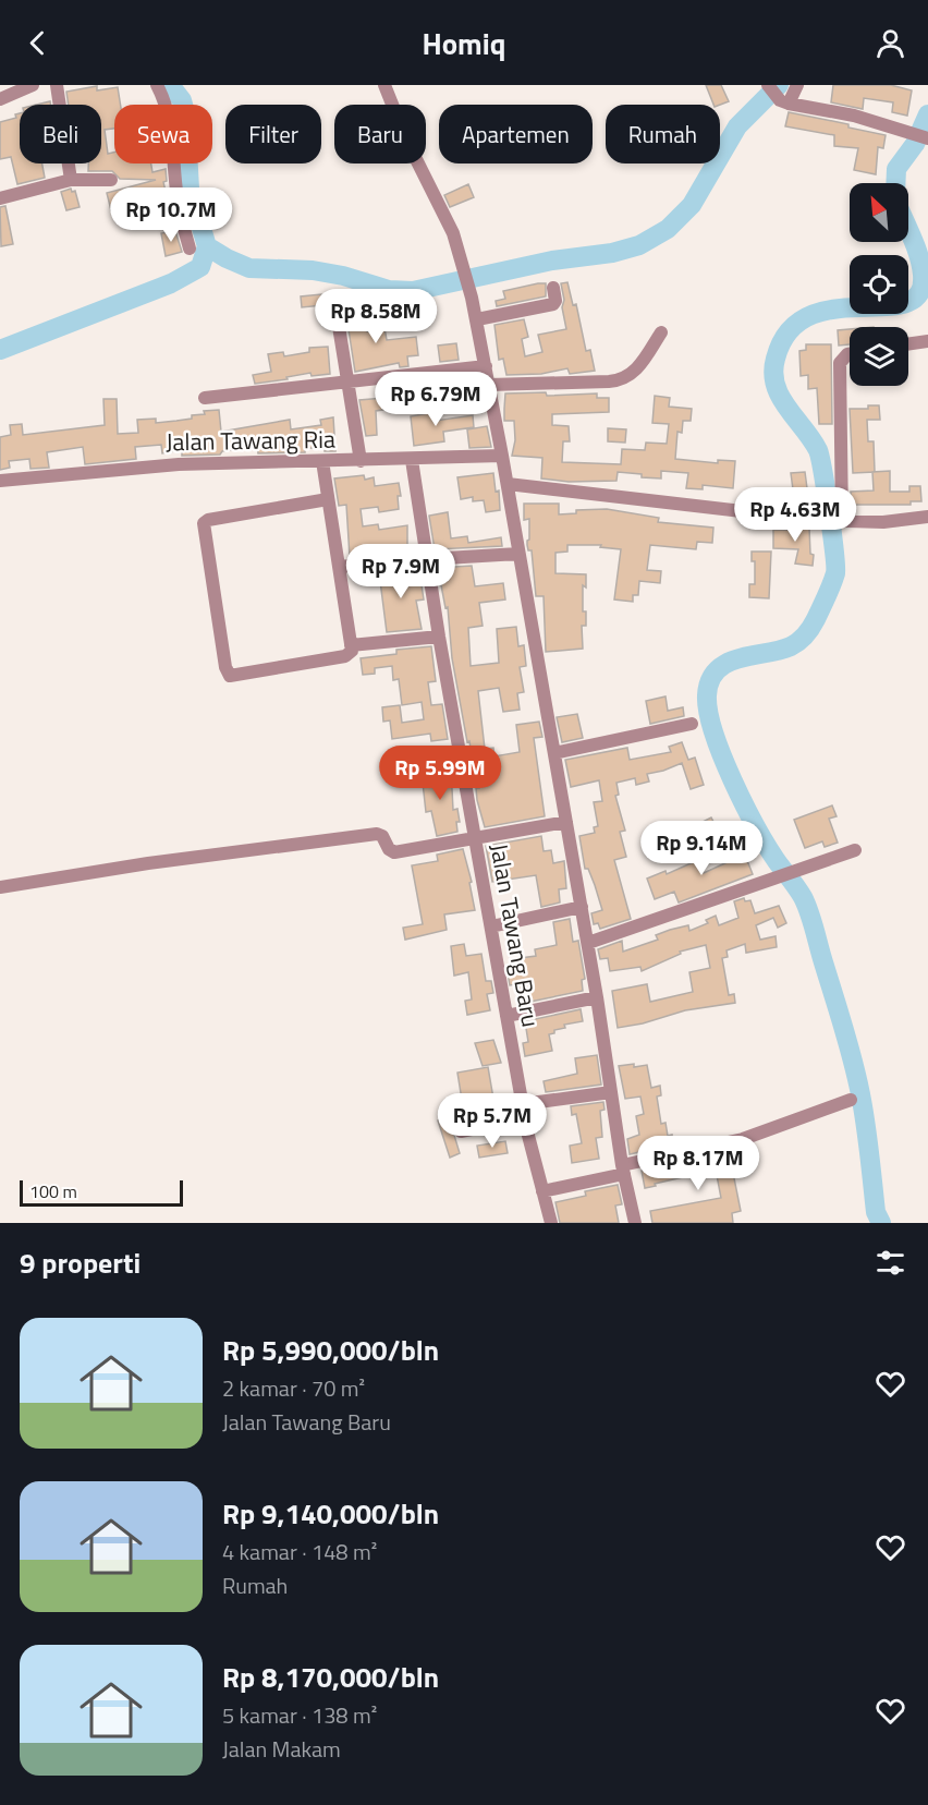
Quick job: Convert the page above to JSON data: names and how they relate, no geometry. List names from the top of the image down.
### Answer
{
  "streets": {
    "street": ["Jalan Tawang Ria", "Jalan Tawang Baru"]
  },
  "crossings": [
    ["Jalan Tawang Ria", "Jalan Tawang Baru"]
  ],
  "scale_bar": "100 m",
  "north": "top left",
  "page": {
    "header": "Homiq",
    "chip": [
      "Beli",
      "Sewa",
      "Filter",
      "Baru",
      "Apartemen",
      "Rumah"
    ],
    "price": [
      "Rp 10.7M",
      "Rp 8.58M",
      "Rp 6.79M",
      "Rp 4.63M",
      "Rp 7.9M",
      "Rp 5.99M",
      "Rp 9.14M",
      "Rp 5.7M",
      "Rp 8.17M"
    ],
    "scale": "100 m",
    "heading": "9 properti",
    "list": [
      {
        "name": "Rp 5,990,000/bln",
        "note": "2 kamar · 70 m² · Jalan Tawang Baru"
      },
      {
        "name": "Rp 9,140,000/bln",
        "note": "4 kamar · 148 m² · Rumah"
      },
      {
        "name": "Rp 8,170,000/bln",
        "note": "5 kamar · 138 m² · Jalan Makam"
      }
    ]
  }
}
